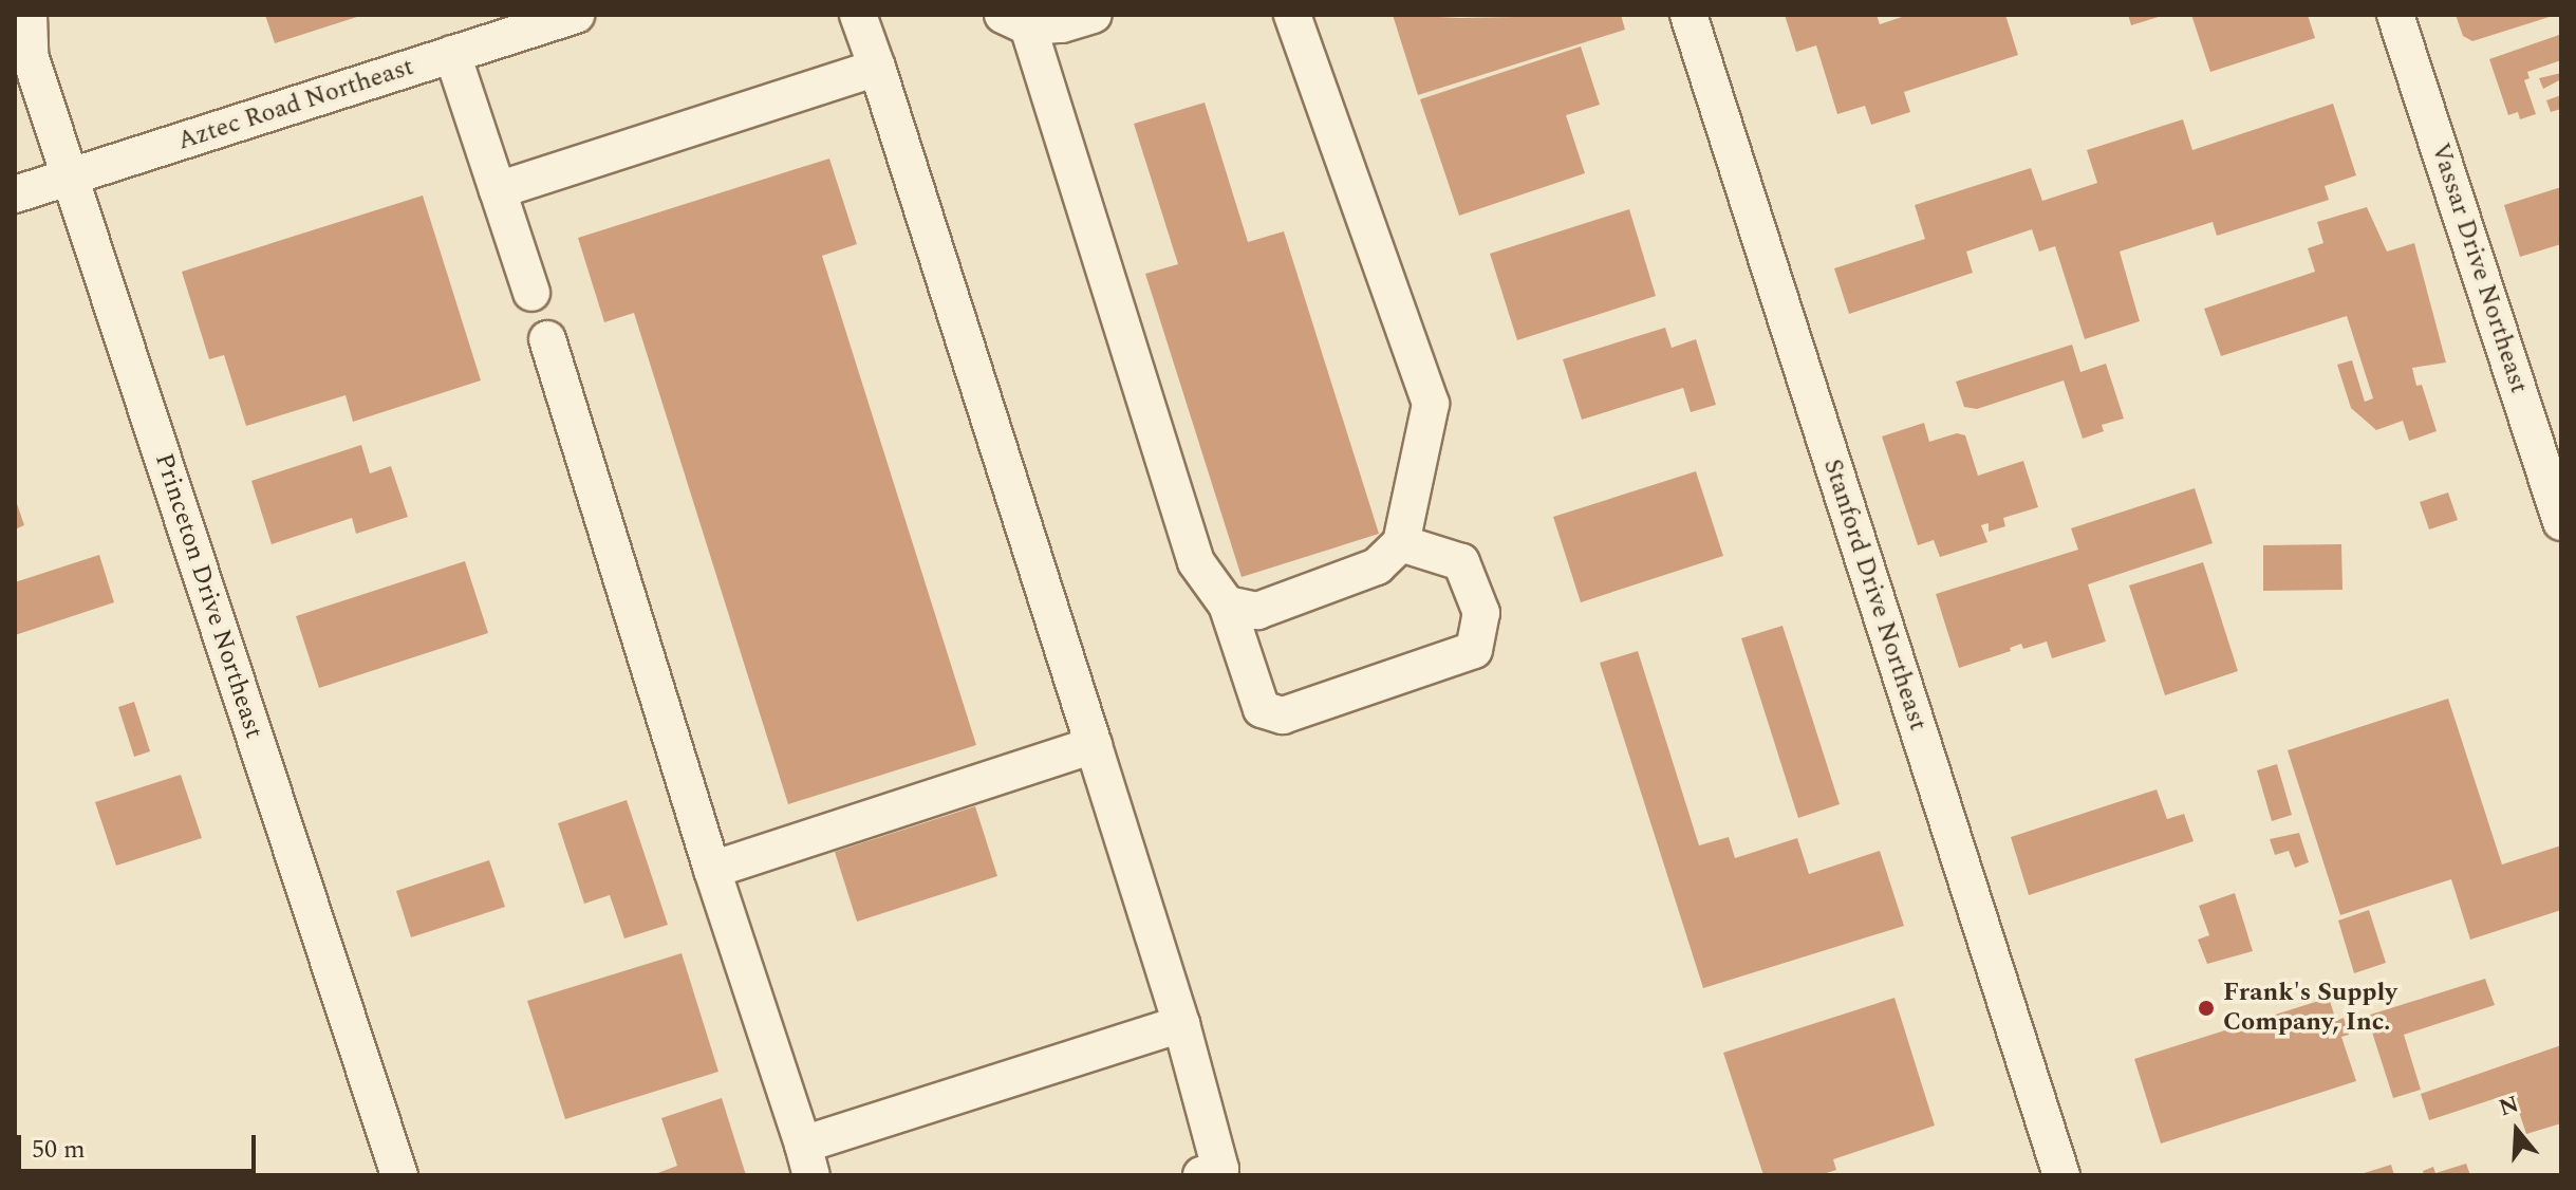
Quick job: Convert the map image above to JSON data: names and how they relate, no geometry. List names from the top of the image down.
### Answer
{
  "streets": {
    "street": [
      "Aztec Road Northeast",
      "Vassar Drive Northeast",
      "Stanford Drive Northeast",
      "Princeton Drive Northeast"
    ]
  },
  "crossings": [
    ["Aztec Road Northeast", "Princeton Drive Northeast"]
  ],
  "places": ["Frank's Supply Company, Inc."],
  "scale_bar": "50 m",
  "north": "top"
}
